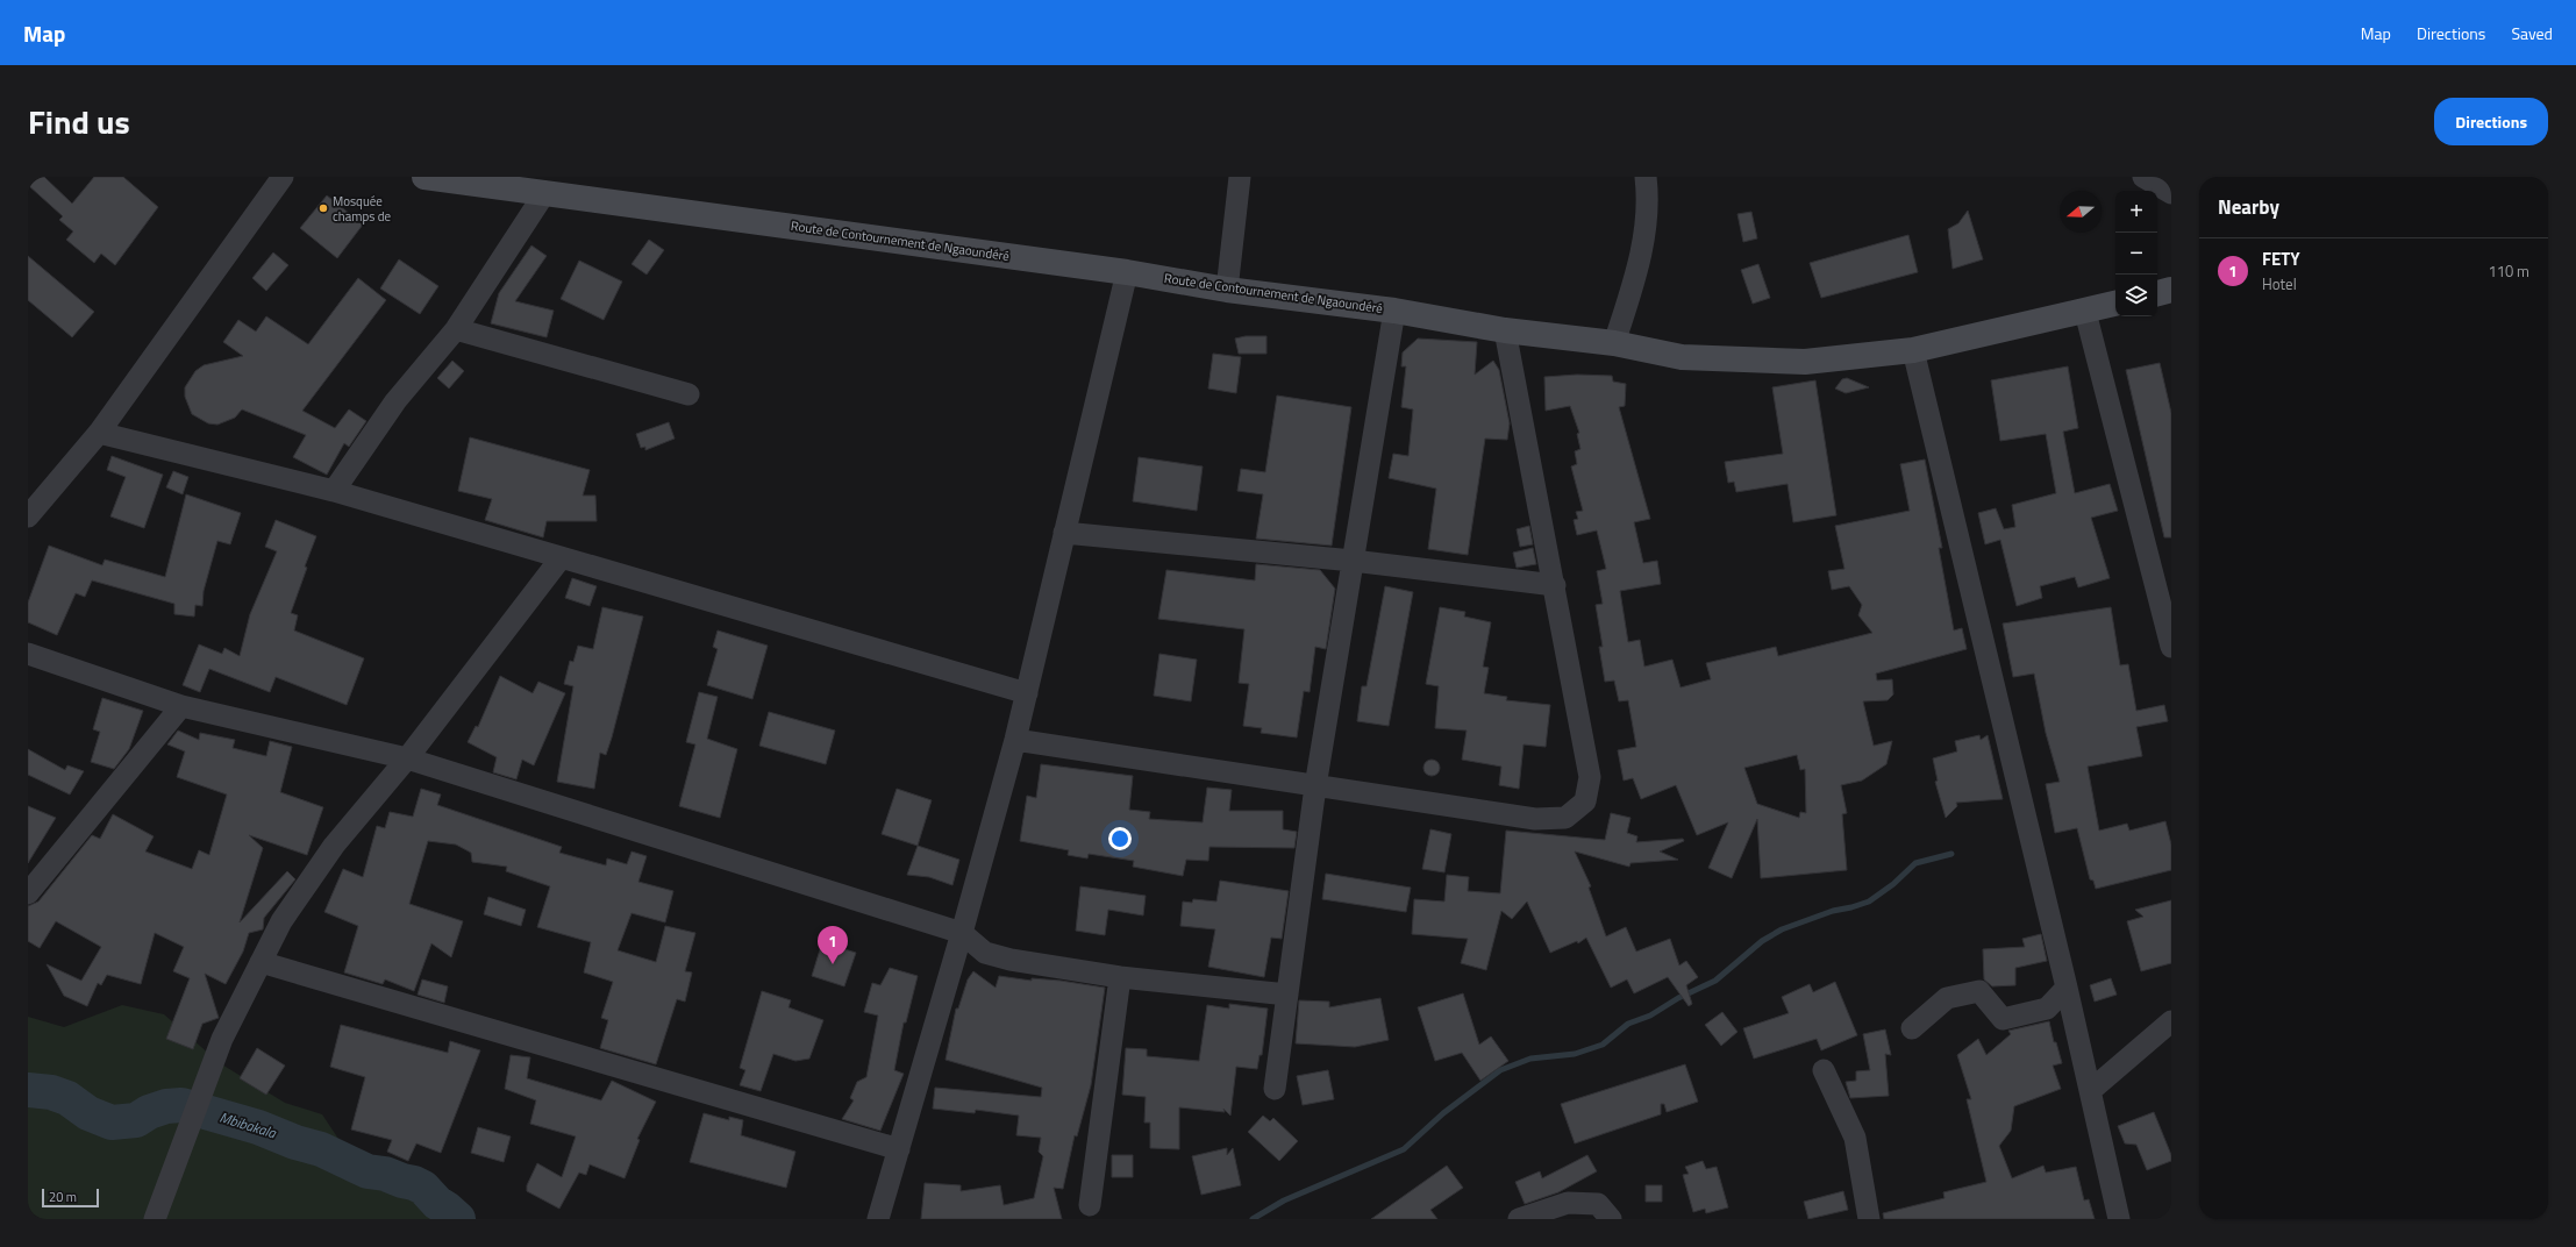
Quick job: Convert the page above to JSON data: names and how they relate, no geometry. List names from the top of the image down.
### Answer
{
  "streets": {
    "street": ["Route de Contournement de Ngaoundéré"]
  },
  "water": ["Mbibakala"],
  "places": ["Mosquée champs de"],
  "scale_bar": "20 m",
  "north": "left",
  "page": {
    "header": "Map",
    "nav": ["Map", "Directions", "Saved"],
    "title": "Find us",
    "buttons": "Directions",
    "heading": "Nearby",
    "map_buttons": ["+", "−"],
    "list": [
      {
        "mark": "1",
        "name": "FETY",
        "note": "Hotel",
        "value": "110 m"
      }
    ],
    "pins": "1",
    "scale": "20 m"
  }
}
